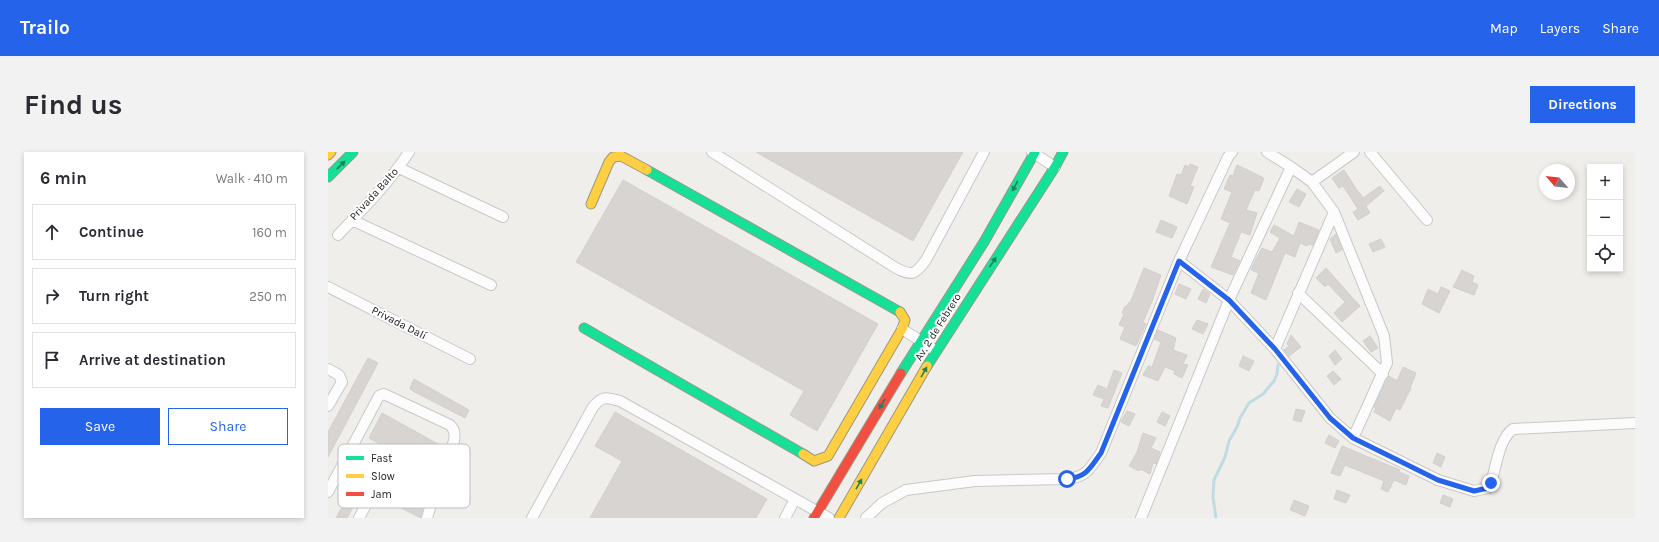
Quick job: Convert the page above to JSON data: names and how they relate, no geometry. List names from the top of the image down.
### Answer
{
  "streets": {
    "street": ["Privada Balto", "Privada Dalí", "Av. 2 de Febrero"]
  },
  "legend": ["Fast", "Slow", "Jam"],
  "north": "top left",
  "page": {
    "header": "Trailo",
    "nav": ["Map", "Layers", "Share"],
    "buttons": [
      "Directions",
      ["Save", "Share"]
    ],
    "title": "Find us",
    "heading": ["6 min", "Walk · 410 m"],
    "map_buttons": ["+", "−"],
    "list": [
      ["Continue", "160 m"],
      ["Turn right", "250 m"],
      "Arrive at destination"
    ]
  }
}
